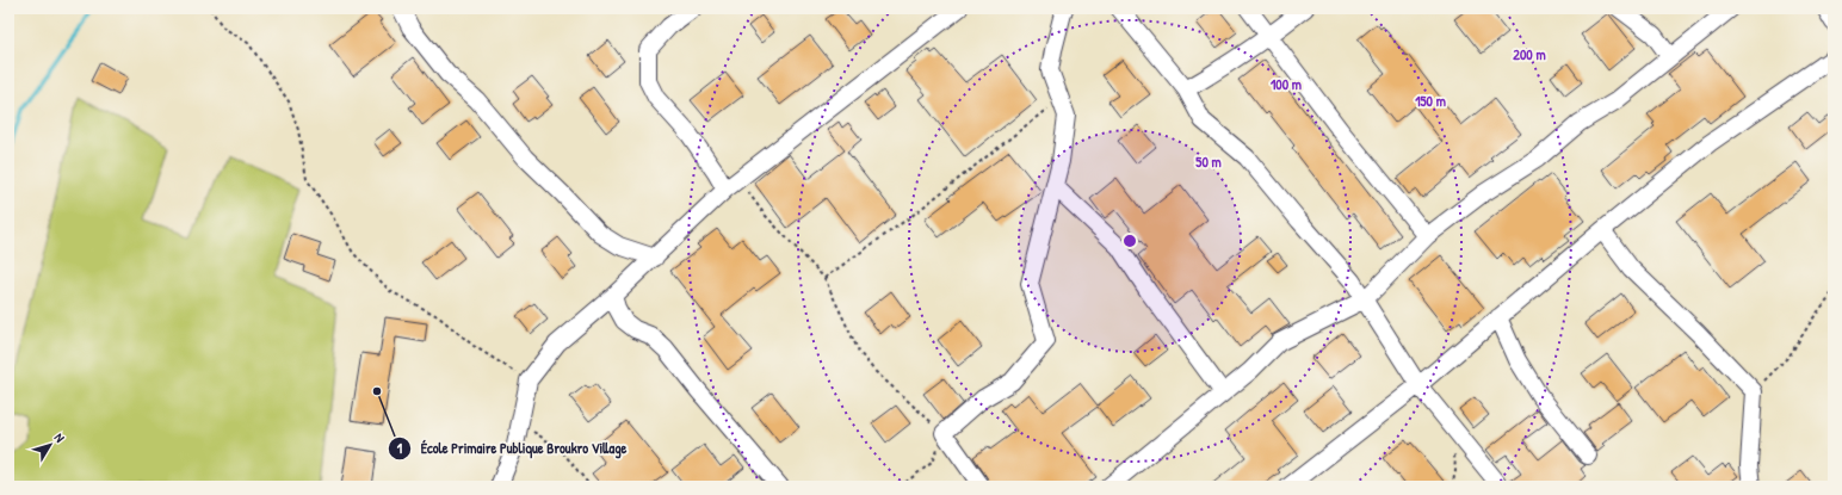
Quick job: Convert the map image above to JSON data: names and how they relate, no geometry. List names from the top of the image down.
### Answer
{
  "places": ["École Primaire Publique Broukro Village"],
  "north": "top right",
  "rings": [
    "200 m",
    "100 m",
    "150 m",
    "50 m"
  ]
}
